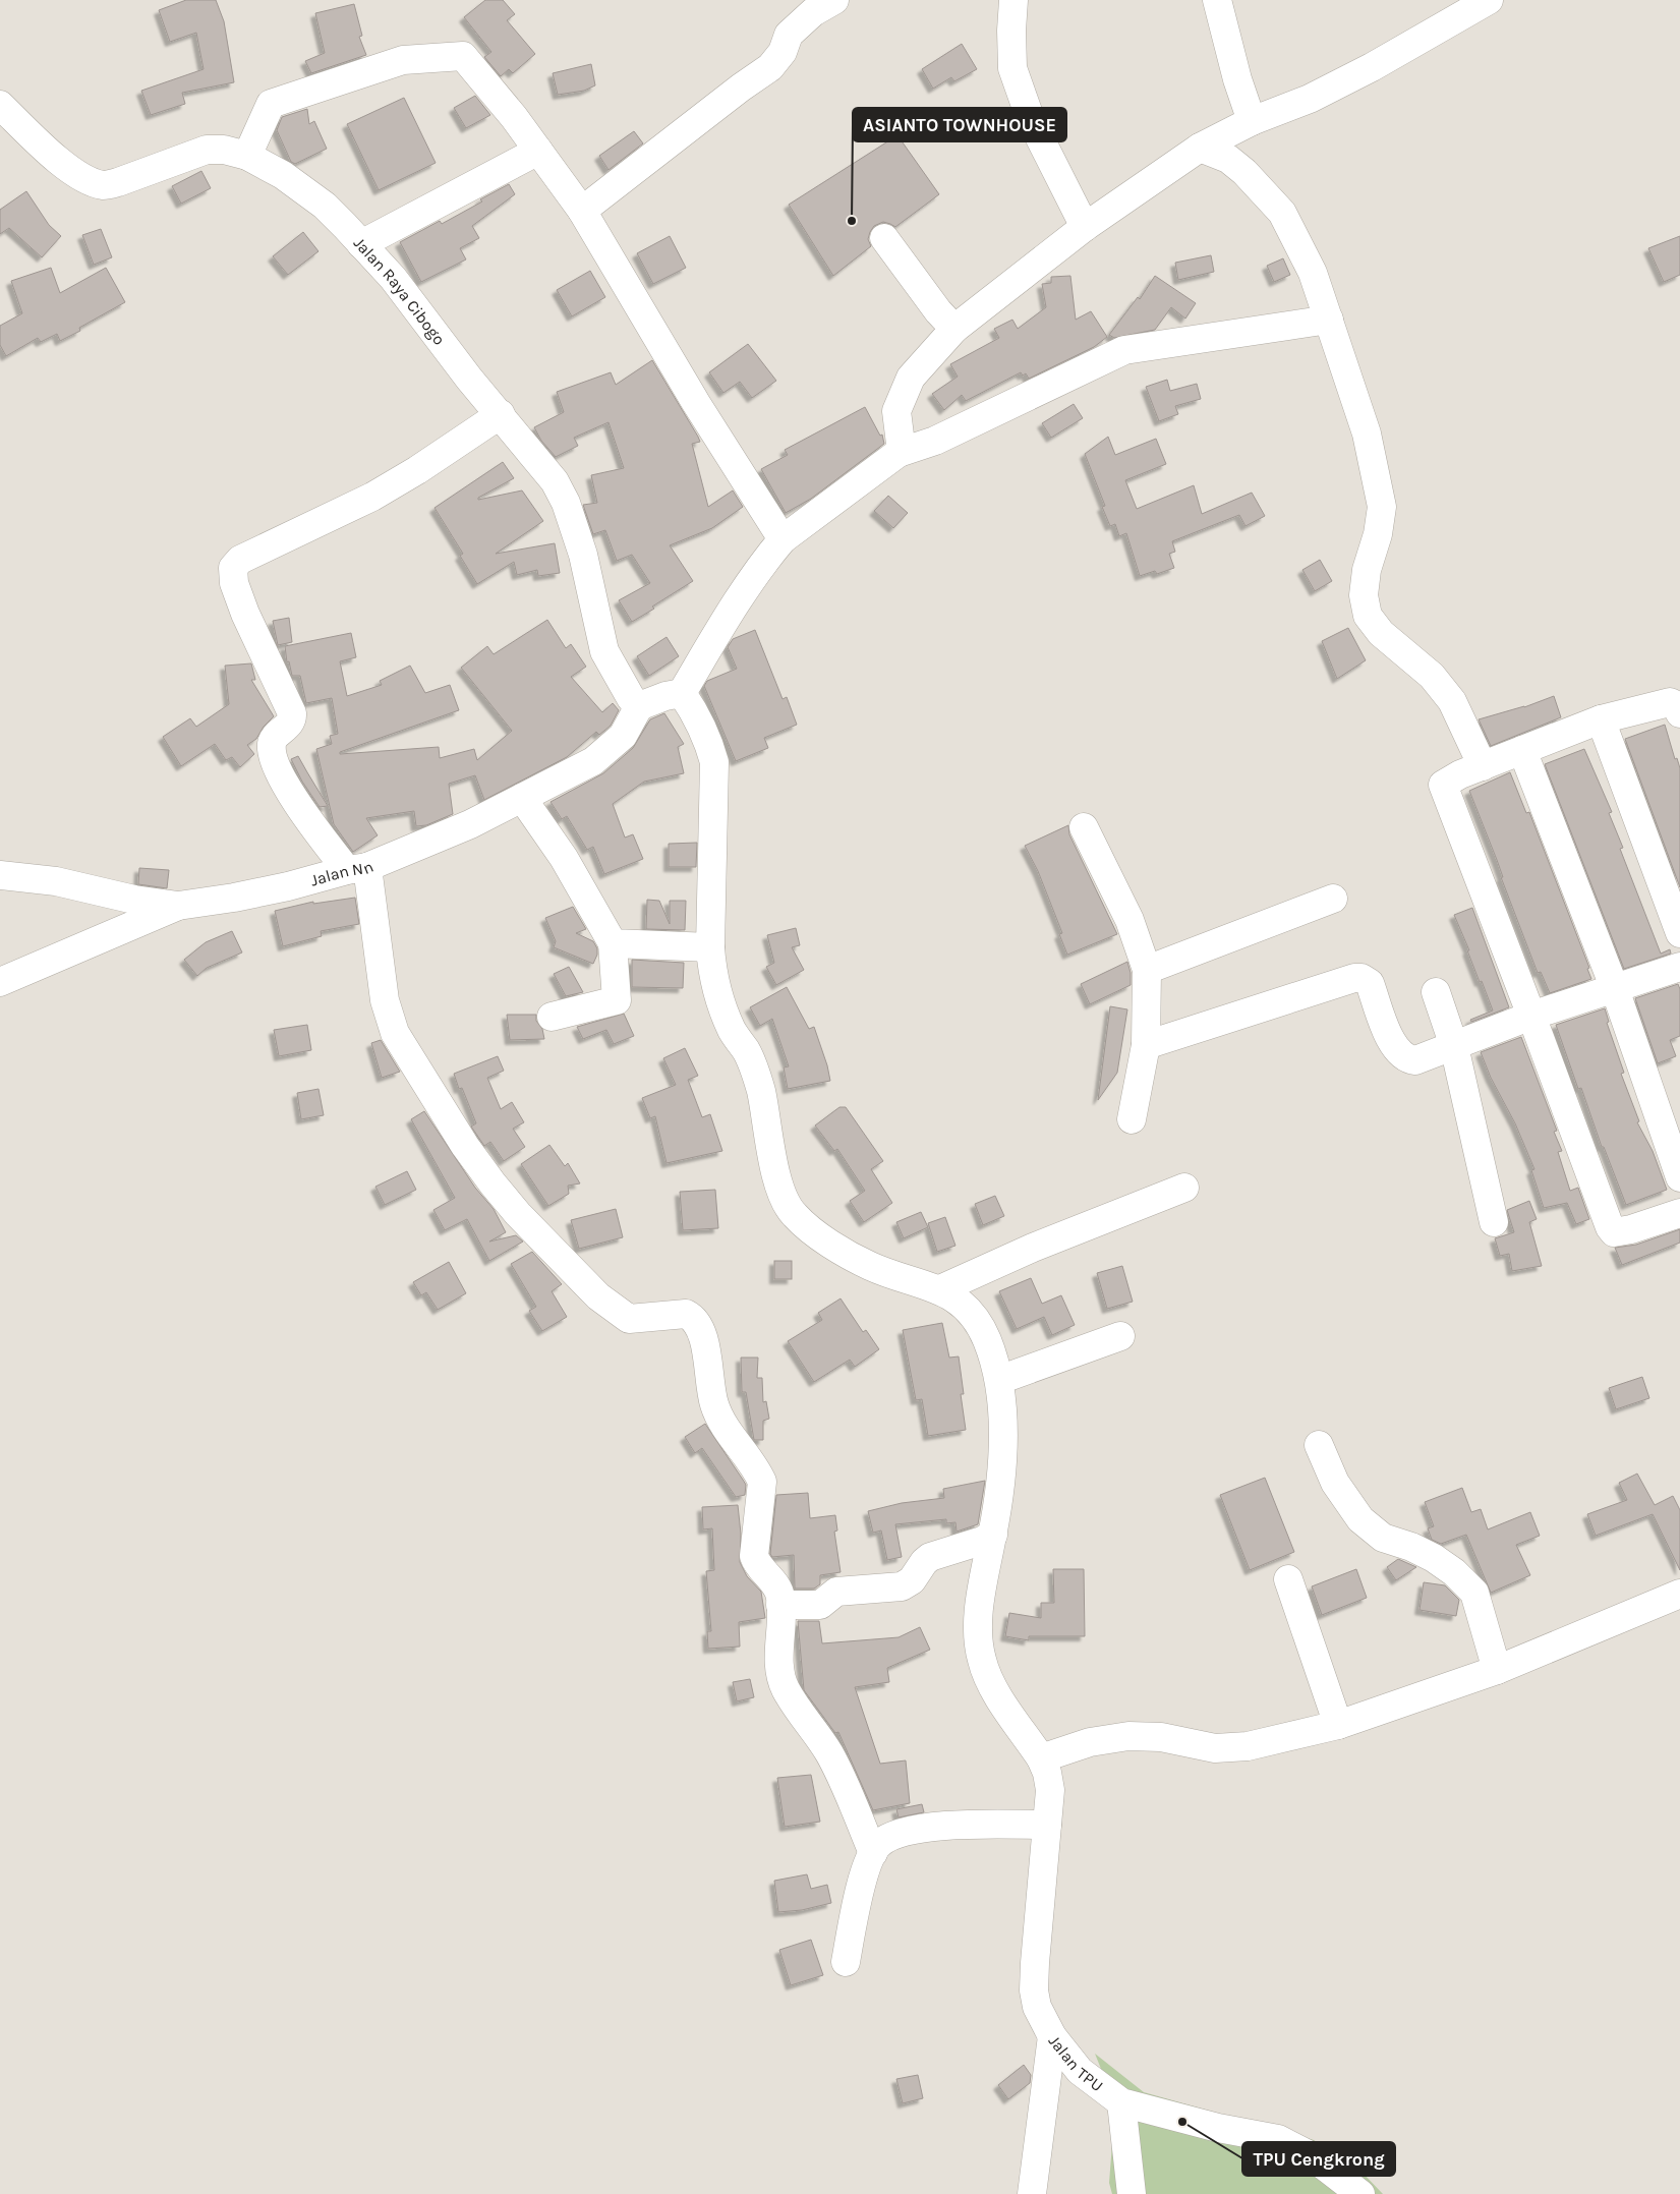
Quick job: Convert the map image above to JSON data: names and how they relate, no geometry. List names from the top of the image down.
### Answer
{
  "streets": {
    "street": ["Jalan Raya Cibogo", "Jalan Nn", "Jalan TPU"]
  },
  "crossings": [
    ["Jalan Raya Cibogo", "Jalan Nn"]
  ],
  "places": ["ASIANTO TOWNHOUSE", "TPU Cengkrong"]
}
